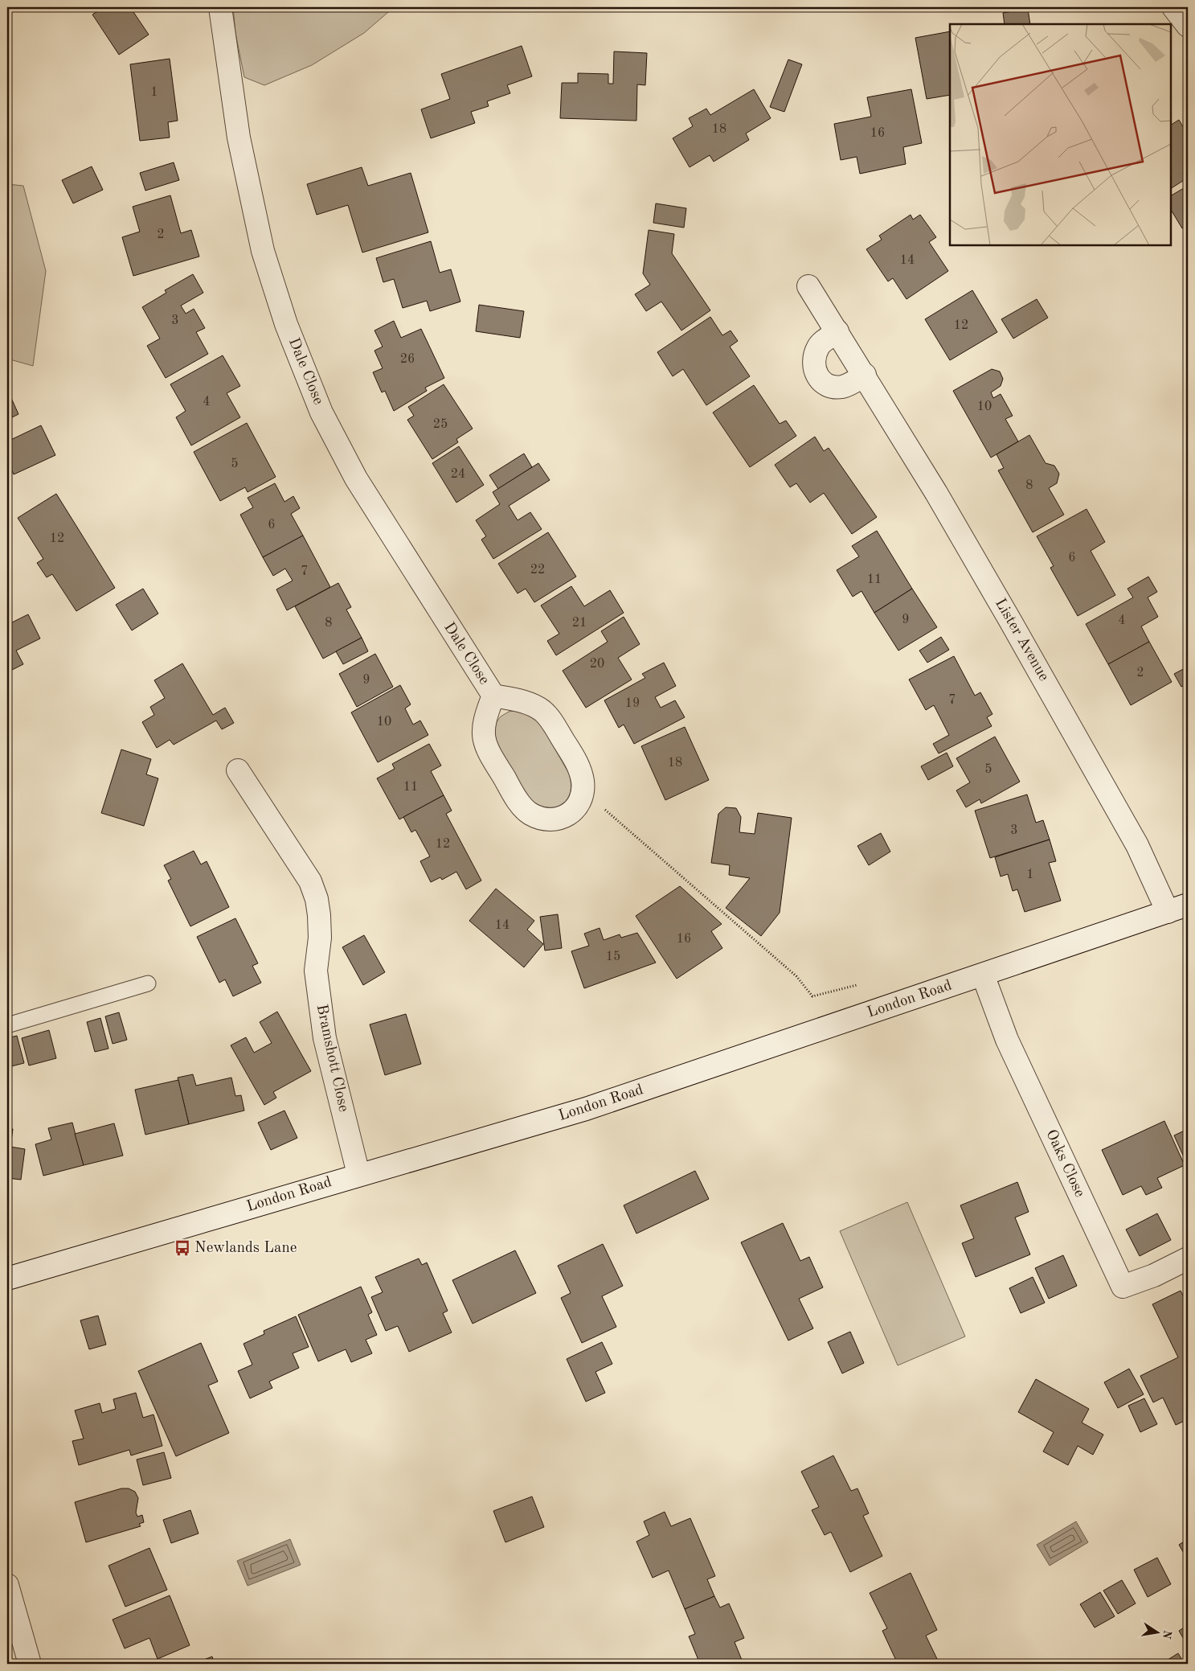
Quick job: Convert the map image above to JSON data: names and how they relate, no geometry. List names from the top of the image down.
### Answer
{
  "streets": {
    "street": [
      "Dale Close",
      "Lister Avenue",
      "London Road",
      "Bramshott Close",
      "Oaks Close"
    ]
  },
  "crossings": [
    ["Lister Avenue", "London Road"],
    ["London Road", "Bramshott Close"],
    ["London Road", "Oaks Close"]
  ],
  "places": {
    "bus stop": ["Newlands Lane"]
  },
  "house_numbers": [
    "1",
    "18",
    "16",
    "2",
    "14",
    "3",
    "12",
    "26",
    "4",
    "10",
    "25",
    "5",
    "24",
    "8",
    "6",
    "12",
    "6",
    "22",
    "7",
    "11",
    "9",
    "4",
    "8",
    "21",
    "20",
    "2",
    "9",
    "7",
    "19",
    "10",
    "18",
    "5",
    "11",
    "3",
    "12",
    "1",
    "14",
    "16",
    "15"
  ],
  "north": "right"
}
